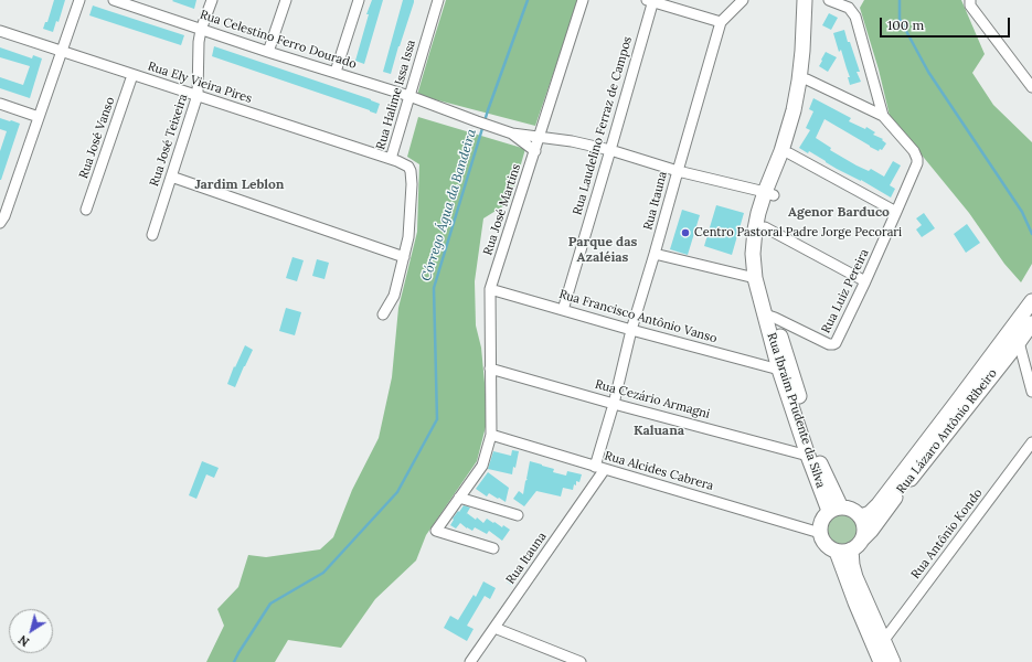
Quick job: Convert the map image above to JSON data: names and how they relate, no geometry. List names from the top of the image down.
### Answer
{
  "streets": {
    "street": [
      "Rua Celestino Ferro Dourado",
      "Rua Ely Vieira Pires",
      "Rua Halime Issa Issa",
      "Rua Laudelino Ferraz de Campos",
      "Rua José Vanso",
      "Rua José Teixeira",
      "Rua Itauna",
      "Rua José Martins",
      "Rua Luiz Pereira",
      "Rua Francisco Antônio Vanso",
      "Rua Cezário Armagni",
      "Rua Ibraim Prudente da Silva",
      "Rua Lázaro Antônio Ribeiro",
      "Rua Alcides Cabrera",
      "Rua Antônio Kondo"
    ]
  },
  "crossings": [
    ["Rua Celestino Ferro Dourado", "Rua Halime Issa Issa"],
    ["Rua Celestino Ferro Dourado", "Rua José Teixeira"],
    ["Rua Ely Vieira Pires", "Rua Halime Issa Issa"],
    ["Rua Ely Vieira Pires", "Rua José Vanso"],
    ["Rua Ely Vieira Pires", "Rua José Teixeira"],
    ["Rua Laudelino Ferraz de Campos", "Rua Francisco Antônio Vanso"],
    ["Rua Itauna", "Rua Francisco Antônio Vanso"],
    ["Rua Itauna", "Rua Cezário Armagni"],
    ["Rua Itauna", "Rua Alcides Cabrera"],
    ["Rua José Martins", "Rua Francisco Antônio Vanso"],
    ["Rua José Martins", "Rua Cezário Armagni"],
    ["Rua José Martins", "Rua Alcides Cabrera"],
    ["Rua Luiz Pereira", "Rua Ibraim Prudente da Silva"],
    ["Rua Francisco Antônio Vanso", "Rua Ibraim Prudente da Silva"],
    ["Rua Cezário Armagni", "Rua Ibraim Prudente da Silva"],
    ["Rua Ibraim Prudente da Silva", "Rua Lázaro Antônio Ribeiro"],
    ["Rua Ibraim Prudente da Silva", "Rua Alcides Cabrera"],
    ["Rua Lázaro Antônio Ribeiro", "Rua Alcides Cabrera"]
  ],
  "districts": [
    "Jardim Leblon",
    "Agenor Barduco",
    "Parque das Azaléias",
    "Kaluana"
  ],
  "water": ["Córrego Água da Bandeira"],
  "places": ["Centro Pastoral Padre Jorge Pecorari"],
  "scale_bar": "100 m",
  "north": "bottom left"
}
